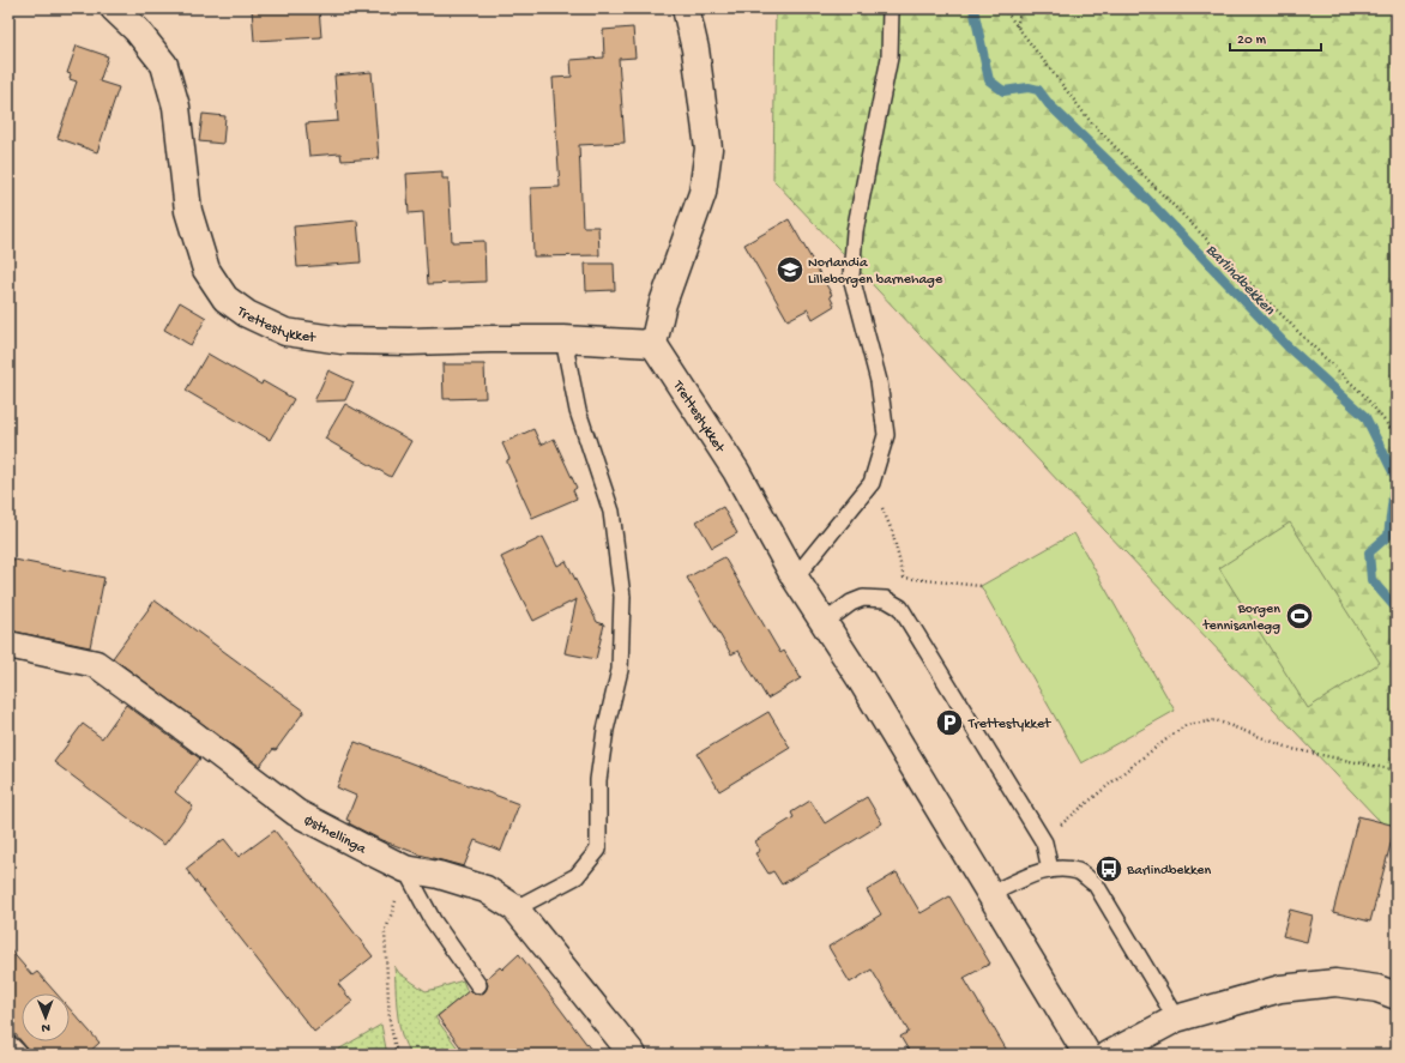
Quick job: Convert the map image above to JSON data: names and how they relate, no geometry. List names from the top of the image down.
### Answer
{
  "streets": {
    "street": ["Trettestykket", "Østhellinga"]
  },
  "water": ["Barlindbekken"],
  "places": {
    "school or university": ["Norlandia Lilleborgen barnehage"],
    "sports": ["Borgen tennisanlegg"],
    "parking": ["Trettestykket"],
    "bus stop": ["Barlindbekken"]
  },
  "scale_bar": "20 m",
  "north": "bottom"
}
